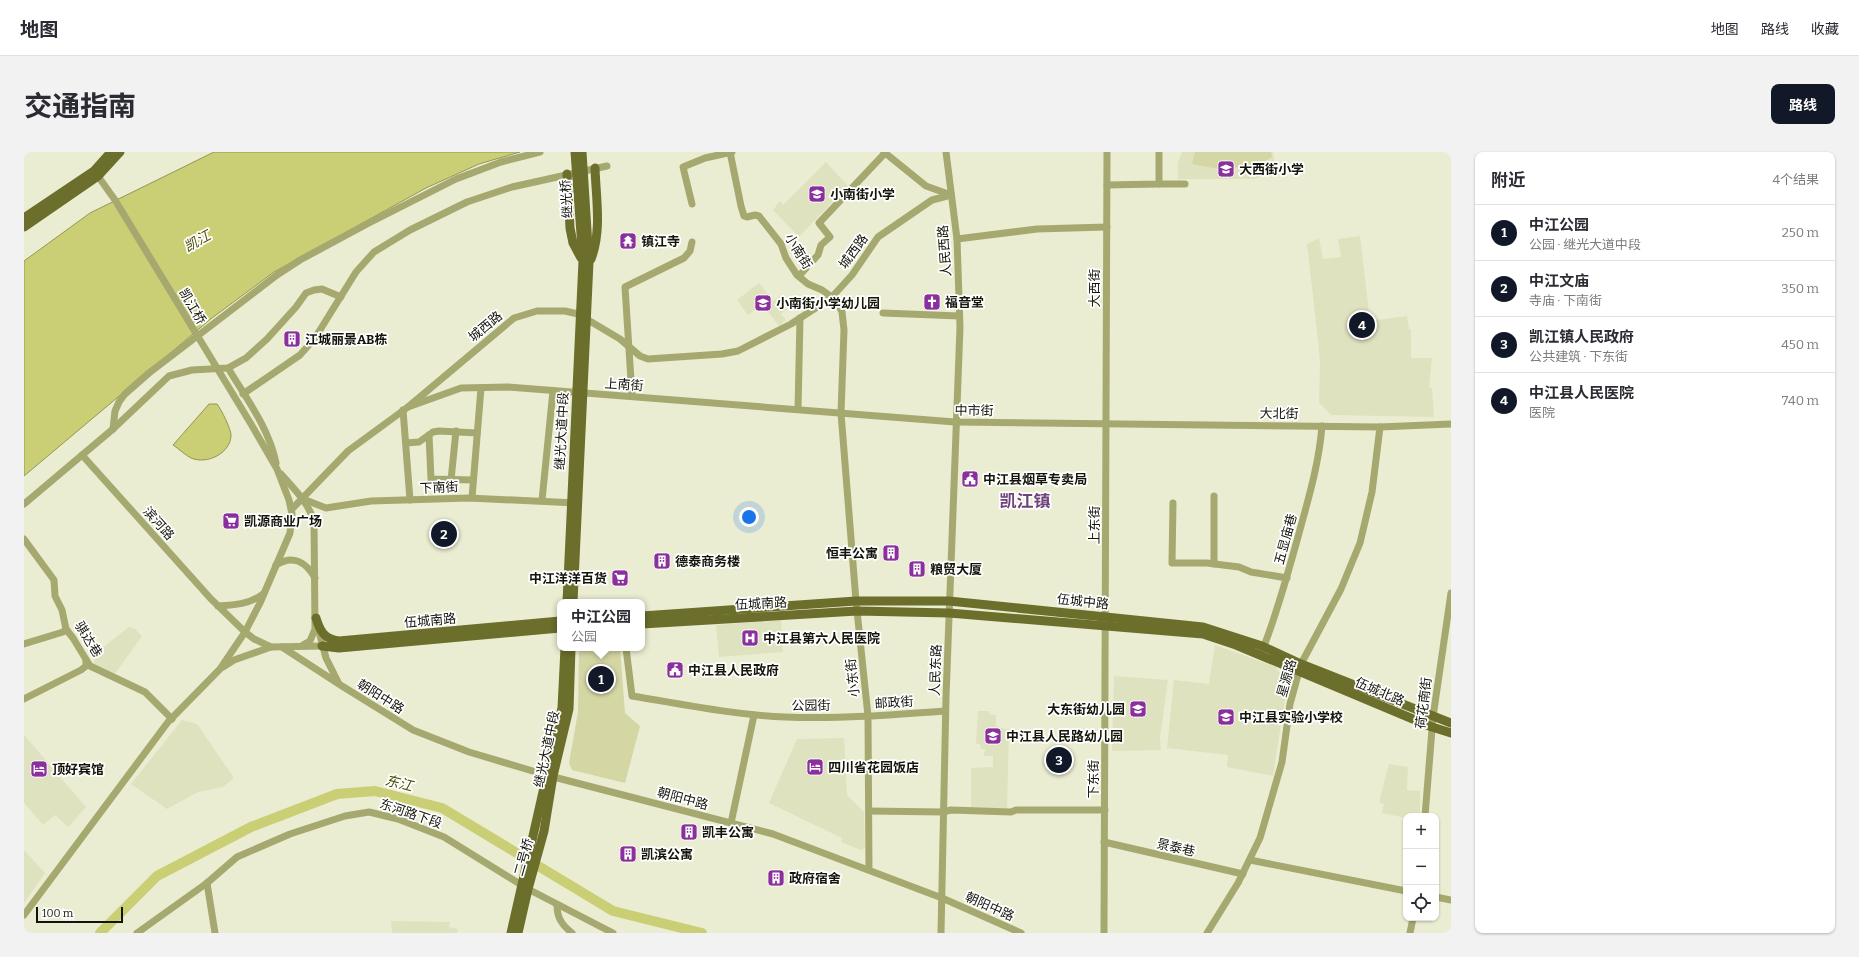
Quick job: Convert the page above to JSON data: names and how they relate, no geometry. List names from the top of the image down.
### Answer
{
  "streets": {
    "main road": [
      "继光桥",
      "继光大道中段",
      "伍城中路",
      "伍城南路",
      "伍城北路",
      "二号桥"
    ],
    "street": [
      "小南街",
      "城西路",
      "人民西路",
      "大西街",
      "凯江桥",
      "上南街",
      "中市街",
      "大北街",
      "下南街",
      "滨河路",
      "上东街",
      "五显庙巷",
      "骐达巷",
      "人民东路",
      "小东街",
      "星源路",
      "朝阳中路",
      "邮政街",
      "荷花南街",
      "公园街",
      "下东街",
      "东河路下段",
      "景泰巷"
    ]
  },
  "crossings": [
    ["小南街", "城西路"],
    ["小南街", "上南街"],
    ["小南街", "中市街"],
    ["小南街", "小东街"],
    ["城西路", "人民西路"],
    ["城西路", "上南街"],
    ["城西路", "继光大道中段"],
    ["城西路", "下南街"],
    ["人民西路", "中市街"],
    ["人民西路", "人民东路"],
    ["大西街", "中市街"],
    ["大西街", "大北街"],
    ["大西街", "上东街"],
    ["上南街", "中市街"],
    ["上南街", "继光大道中段"],
    ["上南街", "小东街"],
    ["中市街", "大北街"],
    ["中市街", "上东街"],
    ["中市街", "人民东路"],
    ["中市街", "小东街"],
    ["大北街", "上东街"],
    ["大北街", "五显庙巷"],
    ["大北街", "星源路"],
    ["继光大道中段", "下南街"],
    ["继光大道中段", "朝阳中路"],
    ["继光大道中段", "二号桥"],
    ["上东街", "伍城中路"],
    ["上东街", "下东街"],
    ["五显庙巷", "伍城中路"],
    ["伍城中路", "伍城南路"],
    ["伍城中路", "人民东路"],
    ["伍城中路", "小东街"],
    ["伍城中路", "星源路"],
    ["伍城中路", "伍城北路"],
    ["伍城中路", "下东街"],
    ["伍城南路", "小东街"],
    ["人民东路", "朝阳中路"],
    ["人民东路", "邮政街"],
    ["小东街", "朝阳中路"],
    ["小东街", "邮政街"],
    ["小东街", "公园街"],
    ["星源路", "伍城北路"],
    ["星源路", "景泰巷"],
    ["伍城北路", "荷花南街"],
    ["邮政街", "公园街"],
    ["下东街", "景泰巷"],
    ["东河路下段", "二号桥"]
  ],
  "districts": ["凯江镇"],
  "water": ["凯江", "东江"],
  "places": {
    "school or university": [
      "大西街小学",
      "小南街小学",
      "小南街小学幼儿园",
      "大东街幼儿园",
      "中江县实验小学校",
      "中江县人民路幼儿园"
    ],
    "temple": ["镇江寺"],
    "church": ["福音堂"],
    "building": [
      "江城丽景AB栋",
      "恒丰公寓",
      "德泰商务楼",
      "粮贸大厦",
      "凯丰公寓",
      "凯滨公寓",
      "政府宿舍"
    ],
    "public building": ["中江县烟草专卖局", "中江县人民政府"],
    "supermarket": ["凯源商业广场", "中江洋洋百货"],
    "hospital": ["中江县第六人民医院"],
    "hotel": ["四川省花园饭店", "顶好宾馆"]
  },
  "scale_bar": "100 m",
  "page": {
    "header": "地图",
    "nav": ["地图", "路线", "收藏"],
    "title": "交通指南",
    "buttons": "路线",
    "heading": ["附近", "4个结果"],
    "list": [
      {
        "mark": "1",
        "name": "中江公园",
        "note": "公园 · 继光大道中段",
        "value": "250 m"
      },
      {
        "mark": "2",
        "name": "中江文庙",
        "note": "寺庙 · 下南街",
        "value": "350 m"
      },
      {
        "mark": "3",
        "name": "凯江镇人民政府",
        "note": "公共建筑 · 下东街",
        "value": "450 m"
      },
      {
        "mark": "4",
        "name": "中江县人民医院",
        "note": "医院",
        "value": "740 m"
      }
    ],
    "pins": [
      "4",
      "2",
      "1",
      "3"
    ],
    "popup": ["中江公园", "公园"],
    "map_buttons": ["+", "−"],
    "scale": "100 m"
  }
}
